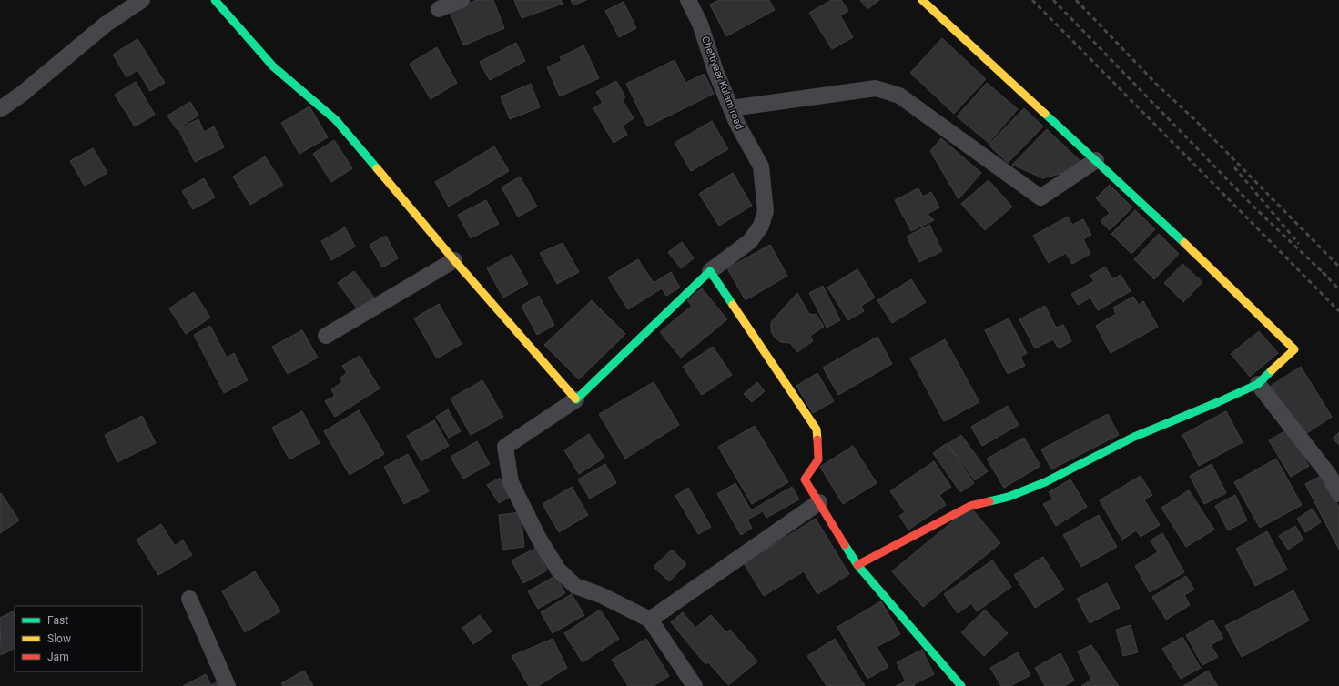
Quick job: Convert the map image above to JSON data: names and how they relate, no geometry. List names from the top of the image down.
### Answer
{
  "streets": {
    "street": ["Chettiyaar Kulam road"]
  },
  "legend": ["Fast", "Slow", "Jam"]
}
